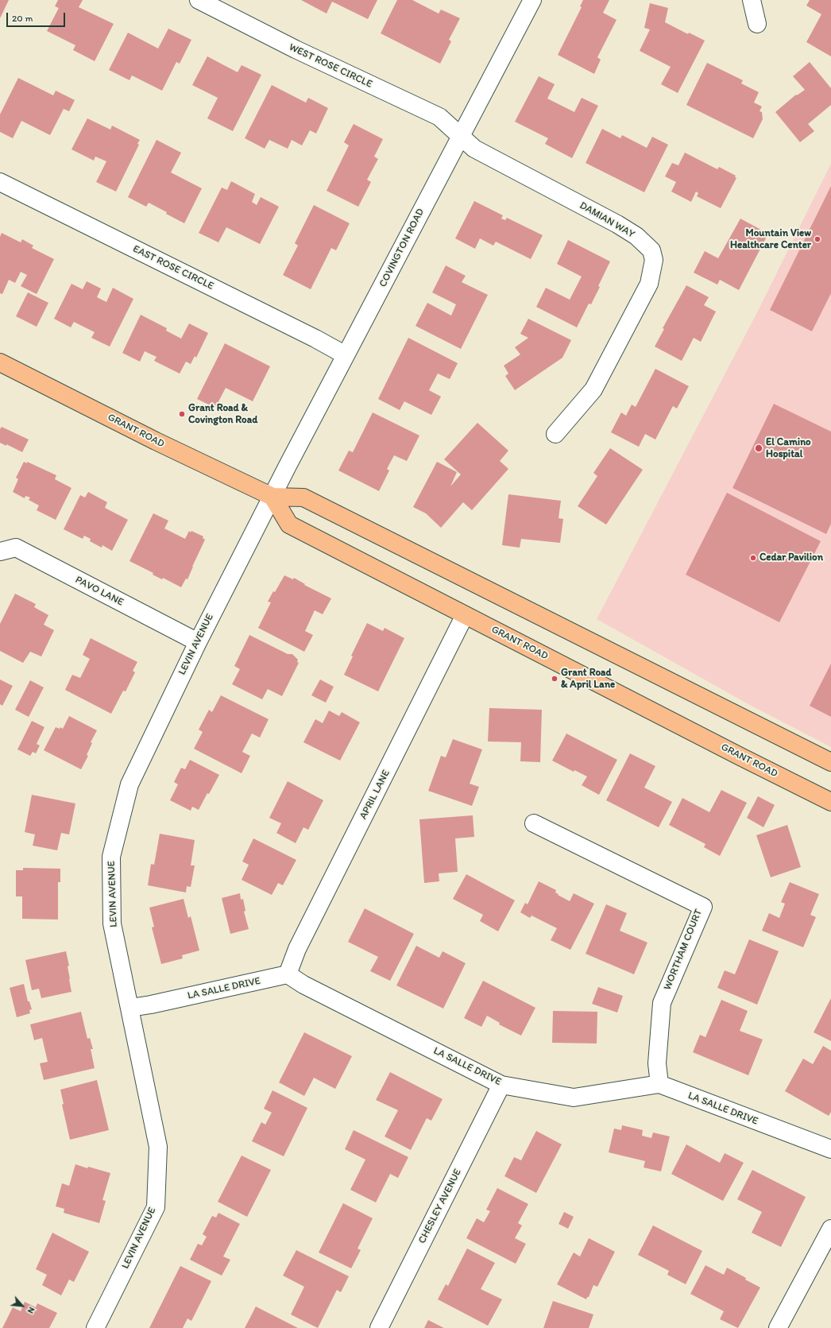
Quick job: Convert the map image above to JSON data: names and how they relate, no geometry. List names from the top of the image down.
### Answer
{
  "streets": {
    "main road": ["GRANT ROAD"],
    "street": [
      "WEST ROSE CIRCLE",
      "DAMIAN WAY",
      "COVINGTON ROAD",
      "EAST ROSE CIRCLE",
      "PAVO LANE",
      "LEVIN AVENUE",
      "APRIL LANE",
      "WORTHAM COURT",
      "LA SALLE DRIVE",
      "CHESLEY AVENUE"
    ]
  },
  "crossings": [
    ["WEST ROSE CIRCLE", "DAMIAN WAY"],
    ["WEST ROSE CIRCLE", "COVINGTON ROAD"],
    ["DAMIAN WAY", "COVINGTON ROAD"],
    ["COVINGTON ROAD", "EAST ROSE CIRCLE"],
    ["COVINGTON ROAD", "GRANT ROAD"],
    ["COVINGTON ROAD", "LEVIN AVENUE"],
    ["GRANT ROAD", "LEVIN AVENUE"],
    ["GRANT ROAD", "APRIL LANE"],
    ["PAVO LANE", "LEVIN AVENUE"],
    ["LEVIN AVENUE", "LA SALLE DRIVE"],
    ["APRIL LANE", "LA SALLE DRIVE"],
    ["WORTHAM COURT", "LA SALLE DRIVE"],
    ["LA SALLE DRIVE", "CHESLEY AVENUE"]
  ],
  "places": [
    "Mountain View Healthcare Center",
    "Grant Road & Covington Road",
    "El Camino Hospital",
    "Cedar Pavilion",
    "Grant Road & April Lane"
  ],
  "scale_bar": "20 m",
  "north": "bottom right"
}
